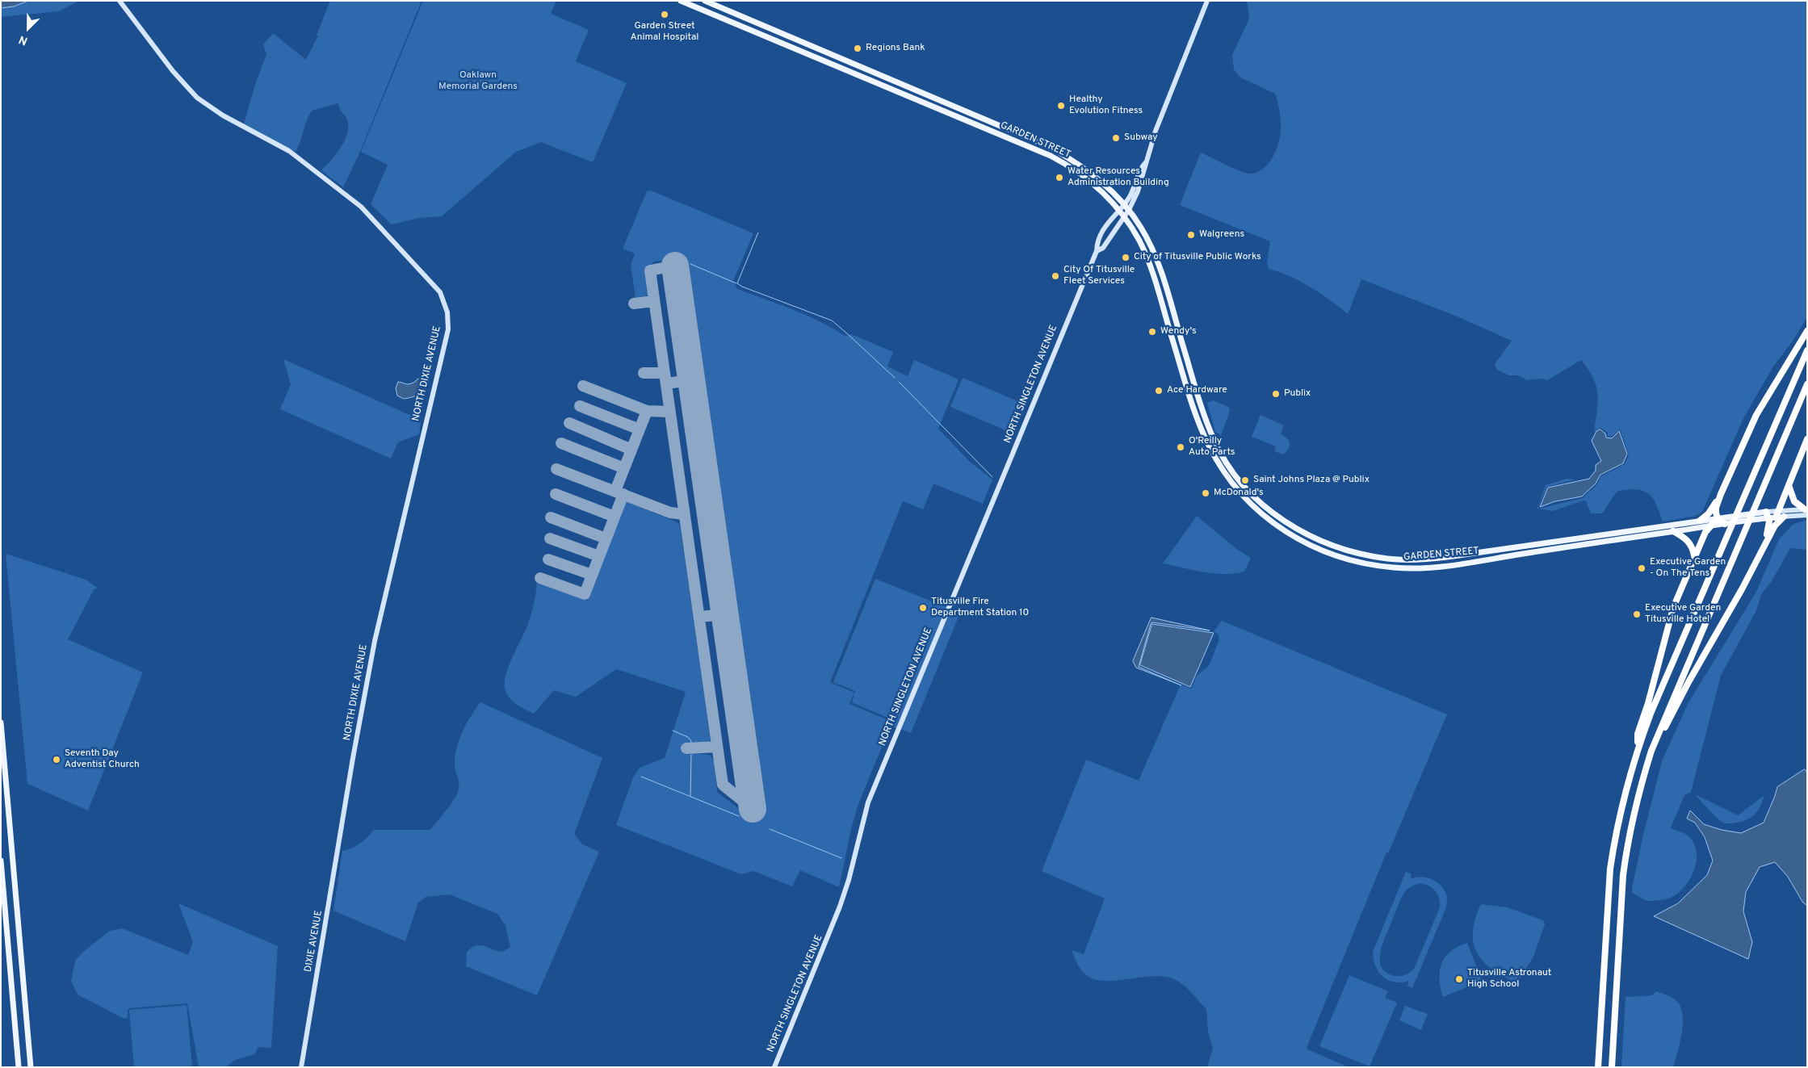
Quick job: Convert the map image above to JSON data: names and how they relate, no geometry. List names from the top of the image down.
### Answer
{
  "streets": {
    "main road": ["GARDEN STREET"],
    "street": ["NORTH DIXIE AVENUE", "NORTH SINGLETON AVENUE", "DIXIE AVENUE"]
  },
  "crossings": [
    ["GARDEN STREET", "NORTH SINGLETON AVENUE"],
    ["NORTH DIXIE AVENUE", "DIXIE AVENUE"]
  ],
  "parks": ["Oaklawn Memorial Gardens"],
  "places": [
    "Garden Street Animal Hospital",
    "Regions Bank",
    "Healthy Evolution Fitness",
    "Subway",
    "Water Resources Administration Building",
    "Walgreens",
    "City of Titusville Public Works",
    "City Of Titusville Fleet Services",
    "Wendy's",
    "Ace Hardware",
    "Publix",
    "O'Reilly Auto Parts",
    "Saint Johns Plaza @ Publix",
    "McDonald's",
    "Executive Garden - On The Tens",
    "Titusville Fire Department Station 10",
    "Executive Garden Titusville Hotel",
    "Seventh Day Adventist Church",
    "Titusville Astronaut High School"
  ],
  "north": "bottom left"
}
